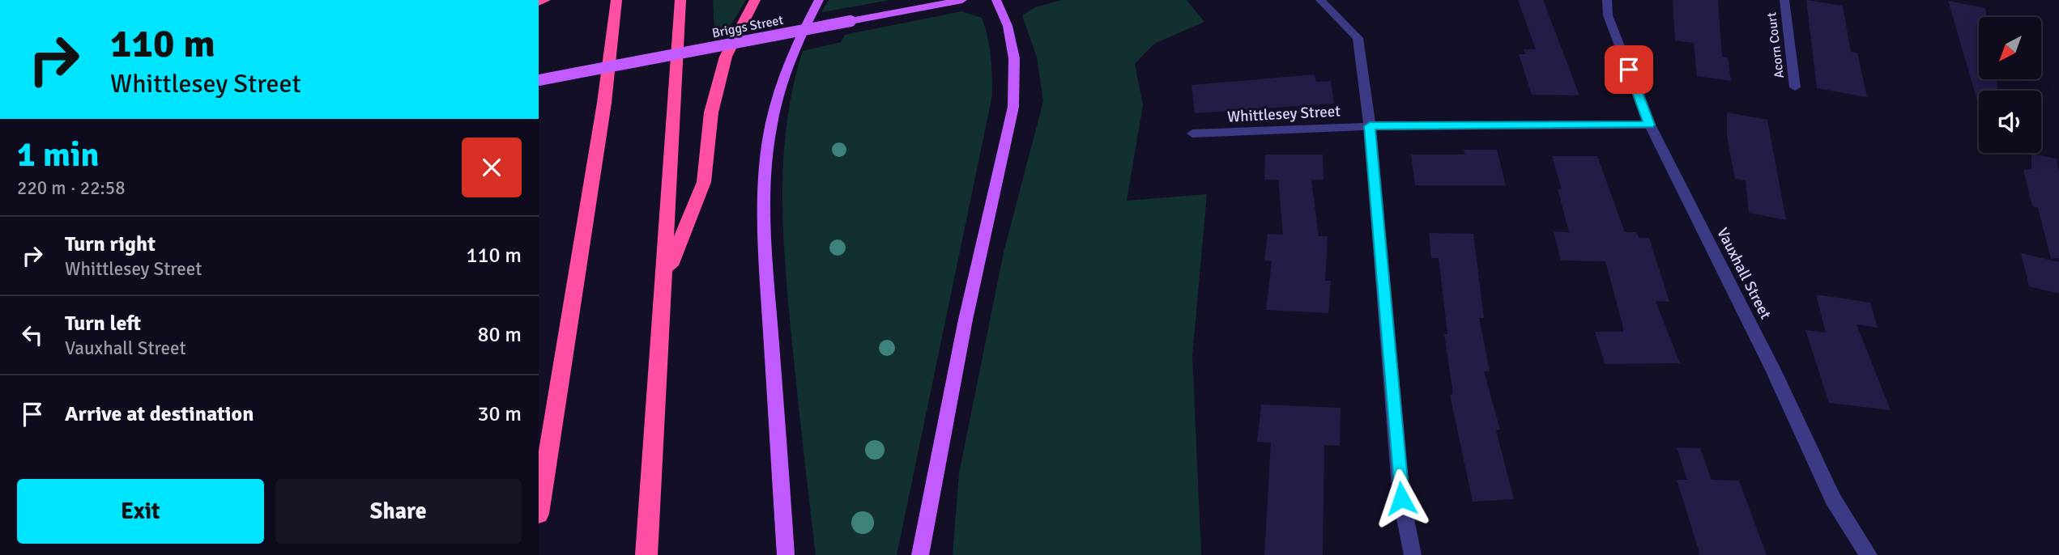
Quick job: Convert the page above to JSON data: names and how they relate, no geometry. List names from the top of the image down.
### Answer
{
  "streets": {
    "main road": ["Briggs Street"],
    "street": ["Acorn Court", "Whittlesey Street", "Vauxhall Street"]
  },
  "crossings": [
    ["Whittlesey Street", "Vauxhall Street"]
  ],
  "north": "bottom left",
  "page": {
    "turn": ["110 m", "Whittlesey Street"],
    "heading": ["1 min", "220 m · 22:58"],
    "list": [
      {
        "name": "Turn right",
        "note": "Whittlesey Street",
        "value": "110 m"
      },
      {
        "name": "Turn left",
        "note": "Vauxhall Street",
        "value": "80 m"
      },
      {
        "name": "Arrive at destination",
        "value": "30 m"
      }
    ],
    "buttons": ["Exit", "Share"]
  }
}
